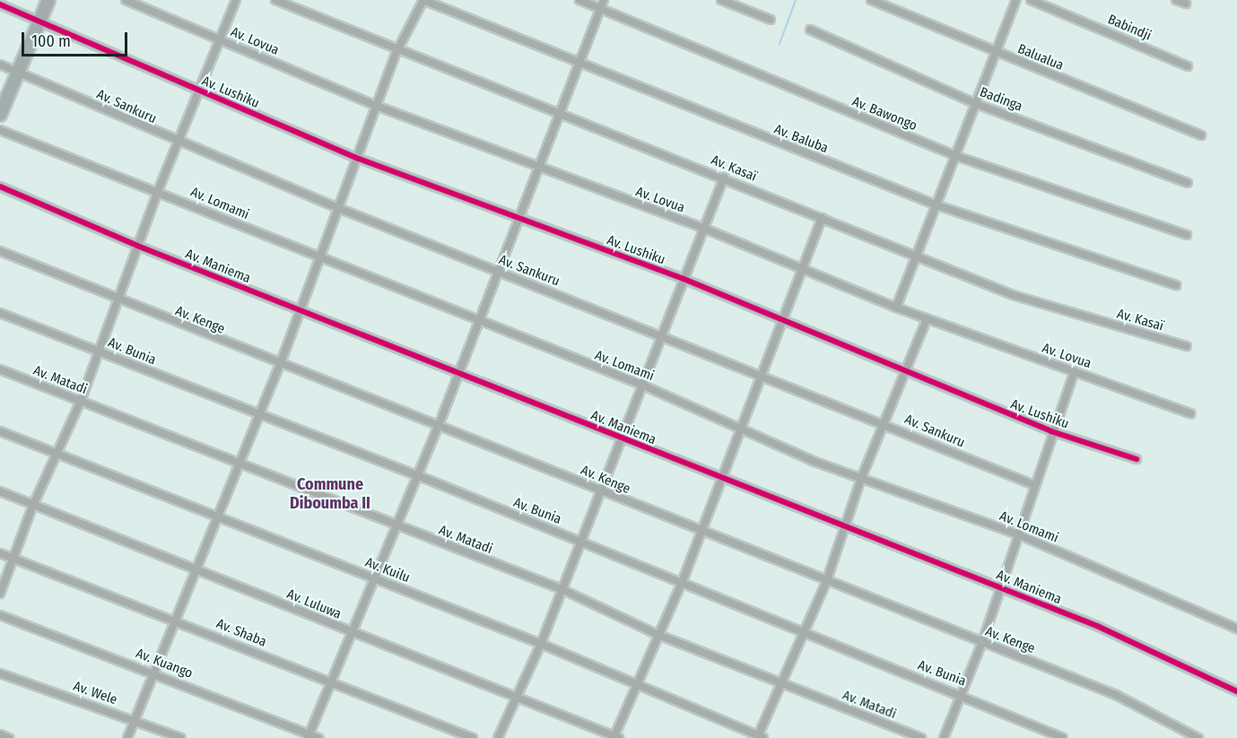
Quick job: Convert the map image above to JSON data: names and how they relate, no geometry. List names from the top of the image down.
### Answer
{
  "streets": {
    "street": [
      "Babindji",
      "Av. Lovua",
      "Balualua",
      "Av. Lushiku",
      "Badinga",
      "Av. Sankuru",
      "Av. Bawongo",
      "Av. Baluba",
      "Av. Kasaï",
      "Av. Lomami",
      "Av. Maniema",
      "Av. Kenge",
      "Av. Bunia",
      "Av. Matadi",
      "Av. Kuilu",
      "Av. Luluwa",
      "Av. Shaba",
      "Av. Kuango",
      "Av. Wele"
    ]
  },
  "districts": ["Commune Diboumba II"],
  "scale_bar": "100 m"
}
